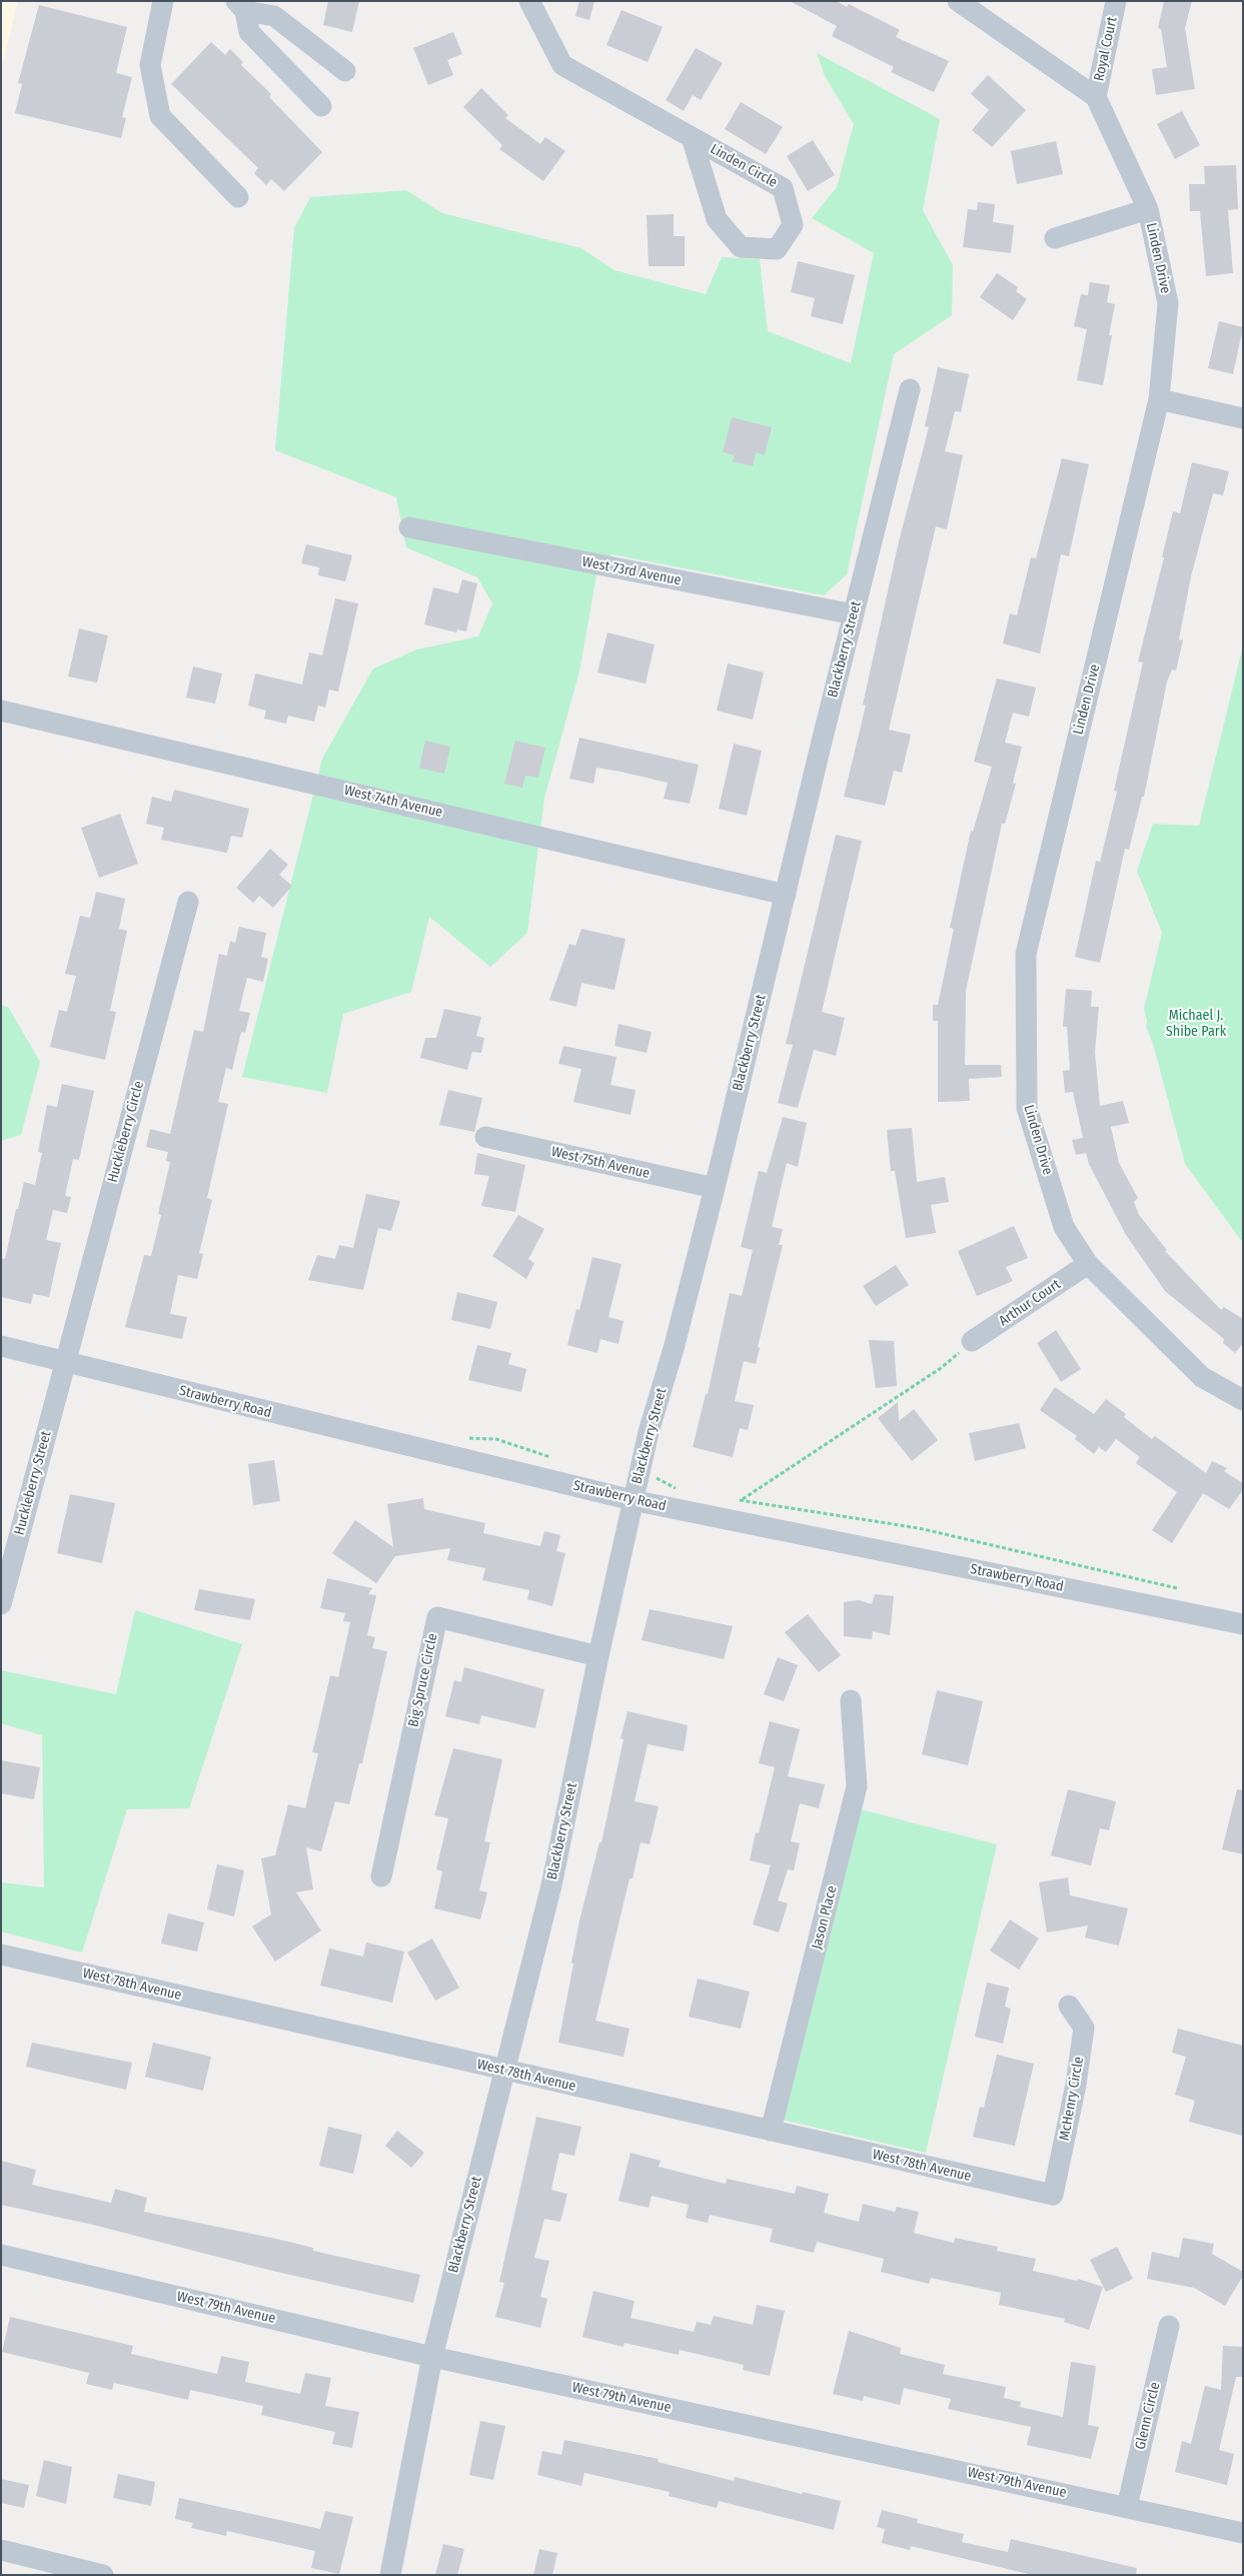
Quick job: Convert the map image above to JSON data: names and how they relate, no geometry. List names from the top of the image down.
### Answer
{
  "streets": {
    "street": [
      "Royal Court",
      "Linden Circle",
      "Linden Drive",
      "West 73rd Avenue",
      "Blackberry Street",
      "West 74th Avenue",
      "Huckleberry Circle",
      "West 75th Avenue",
      "Arthur Court",
      "Strawberry Road",
      "Huckleberry Street",
      "Big Spruce Circle",
      "Jason Place",
      "West 78th Avenue",
      "McHenry Circle",
      "West 79th Avenue",
      "Glenn Circle"
    ]
  },
  "crossings": [
    ["Royal Court", "Linden Drive"],
    ["Linden Drive", "Arthur Court"],
    ["West 73rd Avenue", "Blackberry Street"],
    ["Blackberry Street", "West 74th Avenue"],
    ["Blackberry Street", "West 75th Avenue"],
    ["Blackberry Street", "Strawberry Road"],
    ["Blackberry Street", "Big Spruce Circle"],
    ["Blackberry Street", "West 78th Avenue"],
    ["Blackberry Street", "West 79th Avenue"],
    ["Huckleberry Circle", "Strawberry Road"],
    ["Huckleberry Circle", "Huckleberry Street"],
    ["Strawberry Road", "Huckleberry Street"],
    ["Jason Place", "West 78th Avenue"],
    ["West 78th Avenue", "McHenry Circle"],
    ["West 79th Avenue", "Glenn Circle"]
  ],
  "parks": ["Michael J. Shibe Park"]
}
